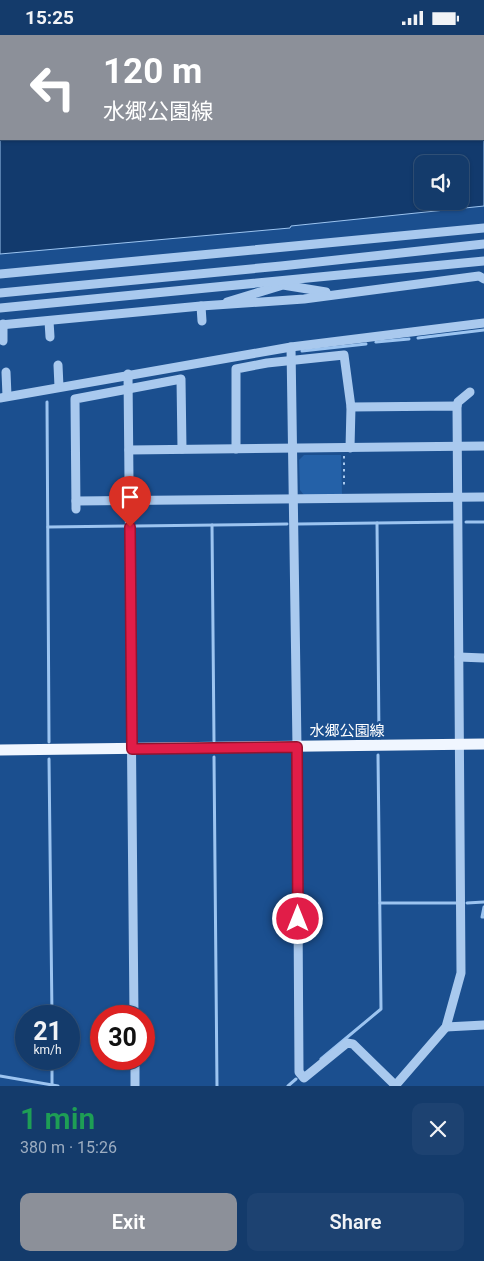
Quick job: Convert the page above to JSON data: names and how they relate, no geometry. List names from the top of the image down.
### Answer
{
  "streets": {
    "main road": ["水郷公園線"]
  },
  "page": {
    "status": "15:25",
    "turn": ["120 m", "水郷公園線"],
    "speed": "21 km/h",
    "limit": "30",
    "heading": ["1 min", "380 m · 15:26"],
    "buttons": ["Exit", "Share"]
  }
}
